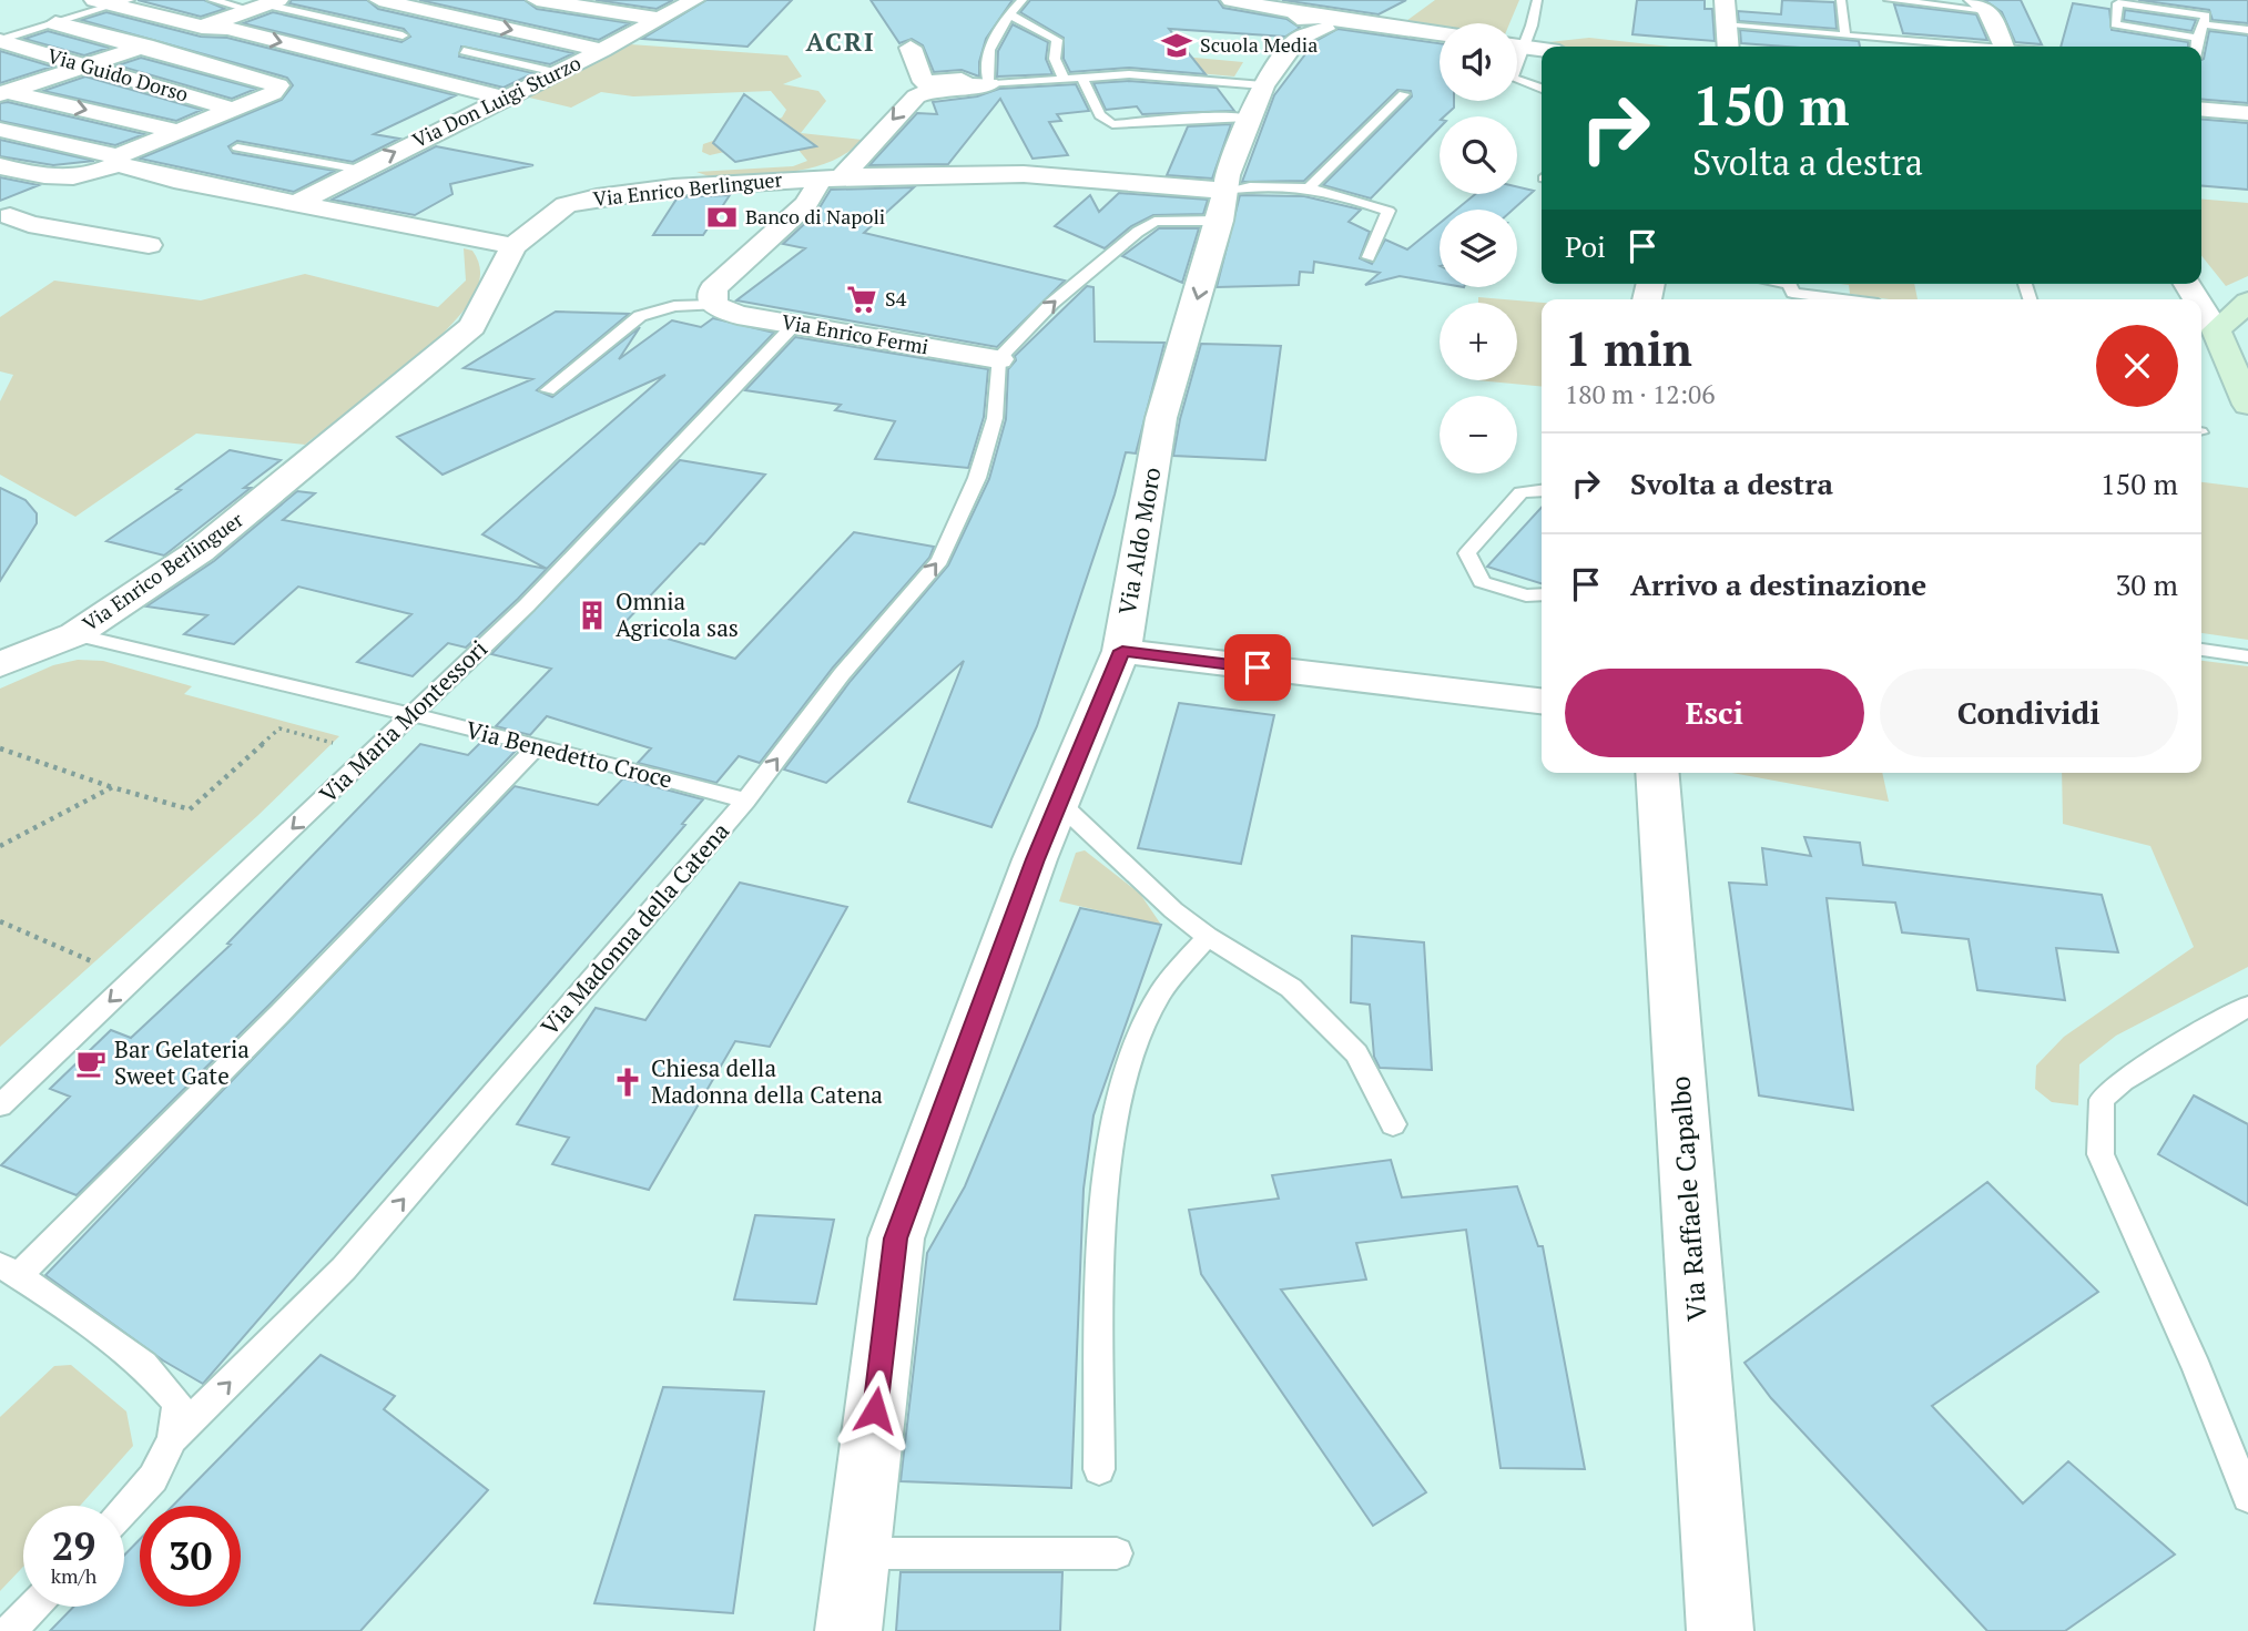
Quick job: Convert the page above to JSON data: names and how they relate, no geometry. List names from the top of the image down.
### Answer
{
  "streets": {
    "street": [
      "Via Guido Dorso",
      "Via Don Luigi Sturzo",
      "Via Enrico Berlinguer",
      "Via Enrico Fermi",
      "Via Aldo Moro",
      "Via Raffaele Capalbo"
    ],
    "lane": ["Via Maria Montessori", "Via Benedetto Croce", "Via Madonna della Catena"]
  },
  "crossings": [
    ["Via Enrico Berlinguer", "Via Aldo Moro"],
    ["Via Enrico Berlinguer", "Via Benedetto Croce"],
    ["Via Enrico Fermi", "Via Maria Montessori"],
    ["Via Enrico Fermi", "Via Madonna della Catena"],
    ["Via Maria Montessori", "Via Benedetto Croce"],
    ["Via Benedetto Croce", "Via Madonna della Catena"]
  ],
  "one_way": ["Via Don Luigi Sturzo", "Via Madonna della Catena"],
  "districts": ["ACRI"],
  "places": {
    "school or university": ["Scuola Media"],
    "bank": ["Banco di Napoli"],
    "supermarket": ["S4"],
    "building": ["Omnia Agricola sas"],
    "cafe": ["Bar Gelateria Sweet Gate"],
    "church": ["Chiesa della Madonna della Catena"]
  },
  "page": {
    "map_buttons": ["+", "−"],
    "turn": ["150 m", "Svolta a destra"],
    "then": "Poi",
    "heading": ["1 min", "180 m · 12:06"],
    "list": [
      {
        "name": "Svolta a destra",
        "value": "150 m"
      },
      {
        "name": "Arrivo a destinazione",
        "value": "30 m"
      }
    ],
    "buttons": ["Esci", "Condividi"],
    "speed": "29 km/h",
    "limit": "30"
  }
}
